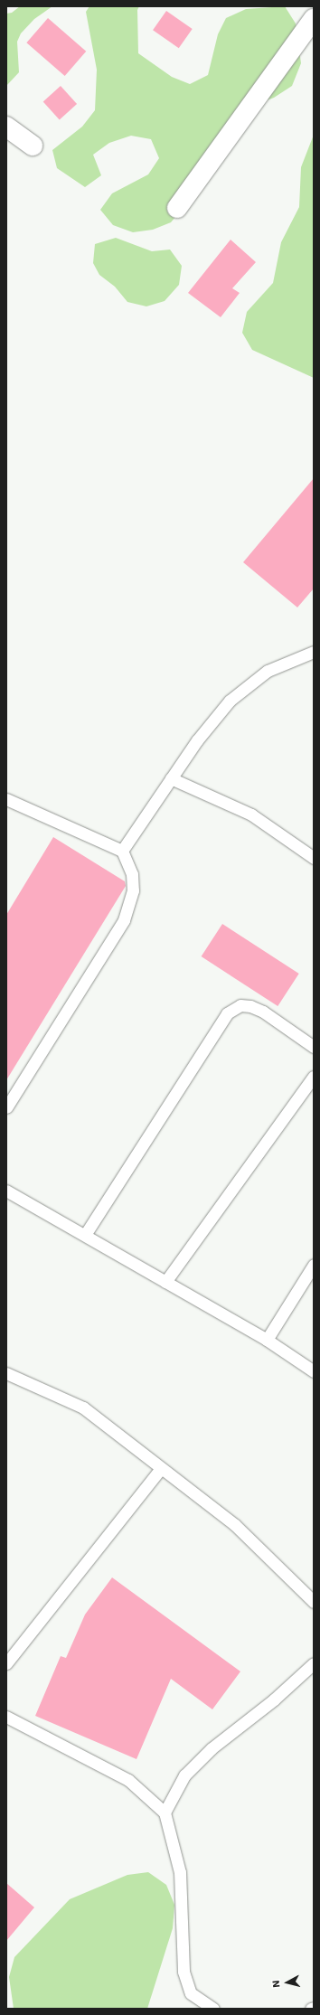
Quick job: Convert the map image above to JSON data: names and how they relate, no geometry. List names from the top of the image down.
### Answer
{
  "north": "left"
}
